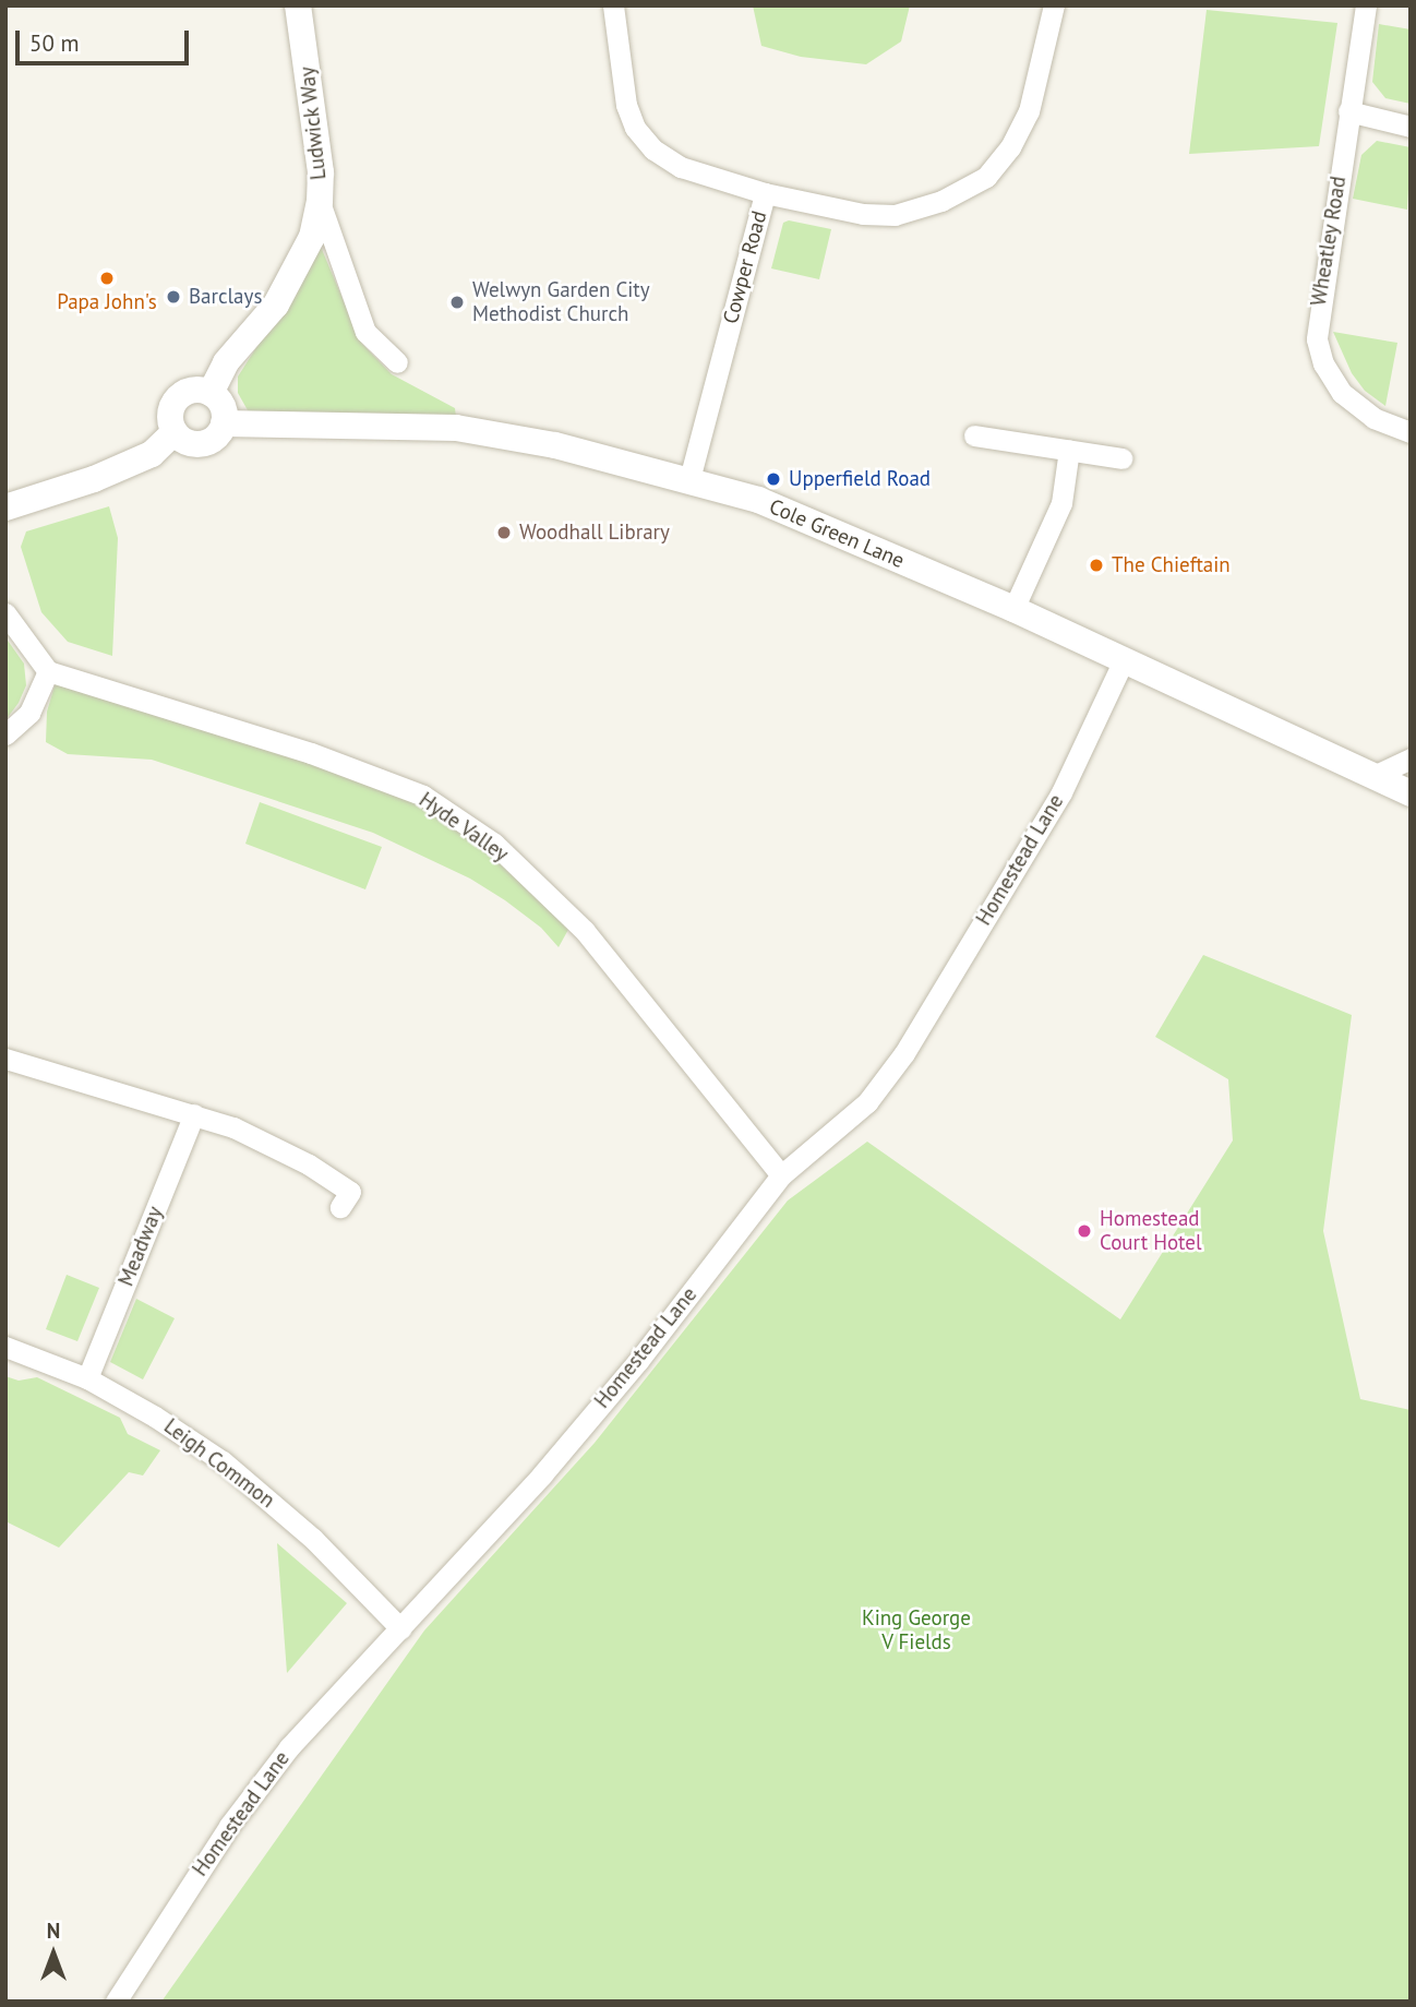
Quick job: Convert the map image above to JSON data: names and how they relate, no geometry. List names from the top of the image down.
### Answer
{
  "streets": {
    "street": [
      "Ludwick Way",
      "Wheatley Road",
      "Cowper Road",
      "Cole Green Lane",
      "Hyde Valley",
      "Homestead Lane",
      "Meadway",
      "Leigh Common"
    ]
  },
  "crossings": [
    ["Ludwick Way", "Cole Green Lane"],
    ["Cowper Road", "Cole Green Lane"],
    ["Cole Green Lane", "Homestead Lane"],
    ["Hyde Valley", "Homestead Lane"],
    ["Homestead Lane", "Leigh Common"],
    ["Meadway", "Leigh Common"]
  ],
  "parks": ["King George V Fields"],
  "places": [
    "Papa John's",
    "Barclays",
    "Welwyn Garden City Methodist Church",
    "Upperfield Road",
    "Woodhall Library",
    "The Chieftain",
    "Homestead Court Hotel"
  ],
  "scale_bar": "50 m",
  "north": "top"
}
